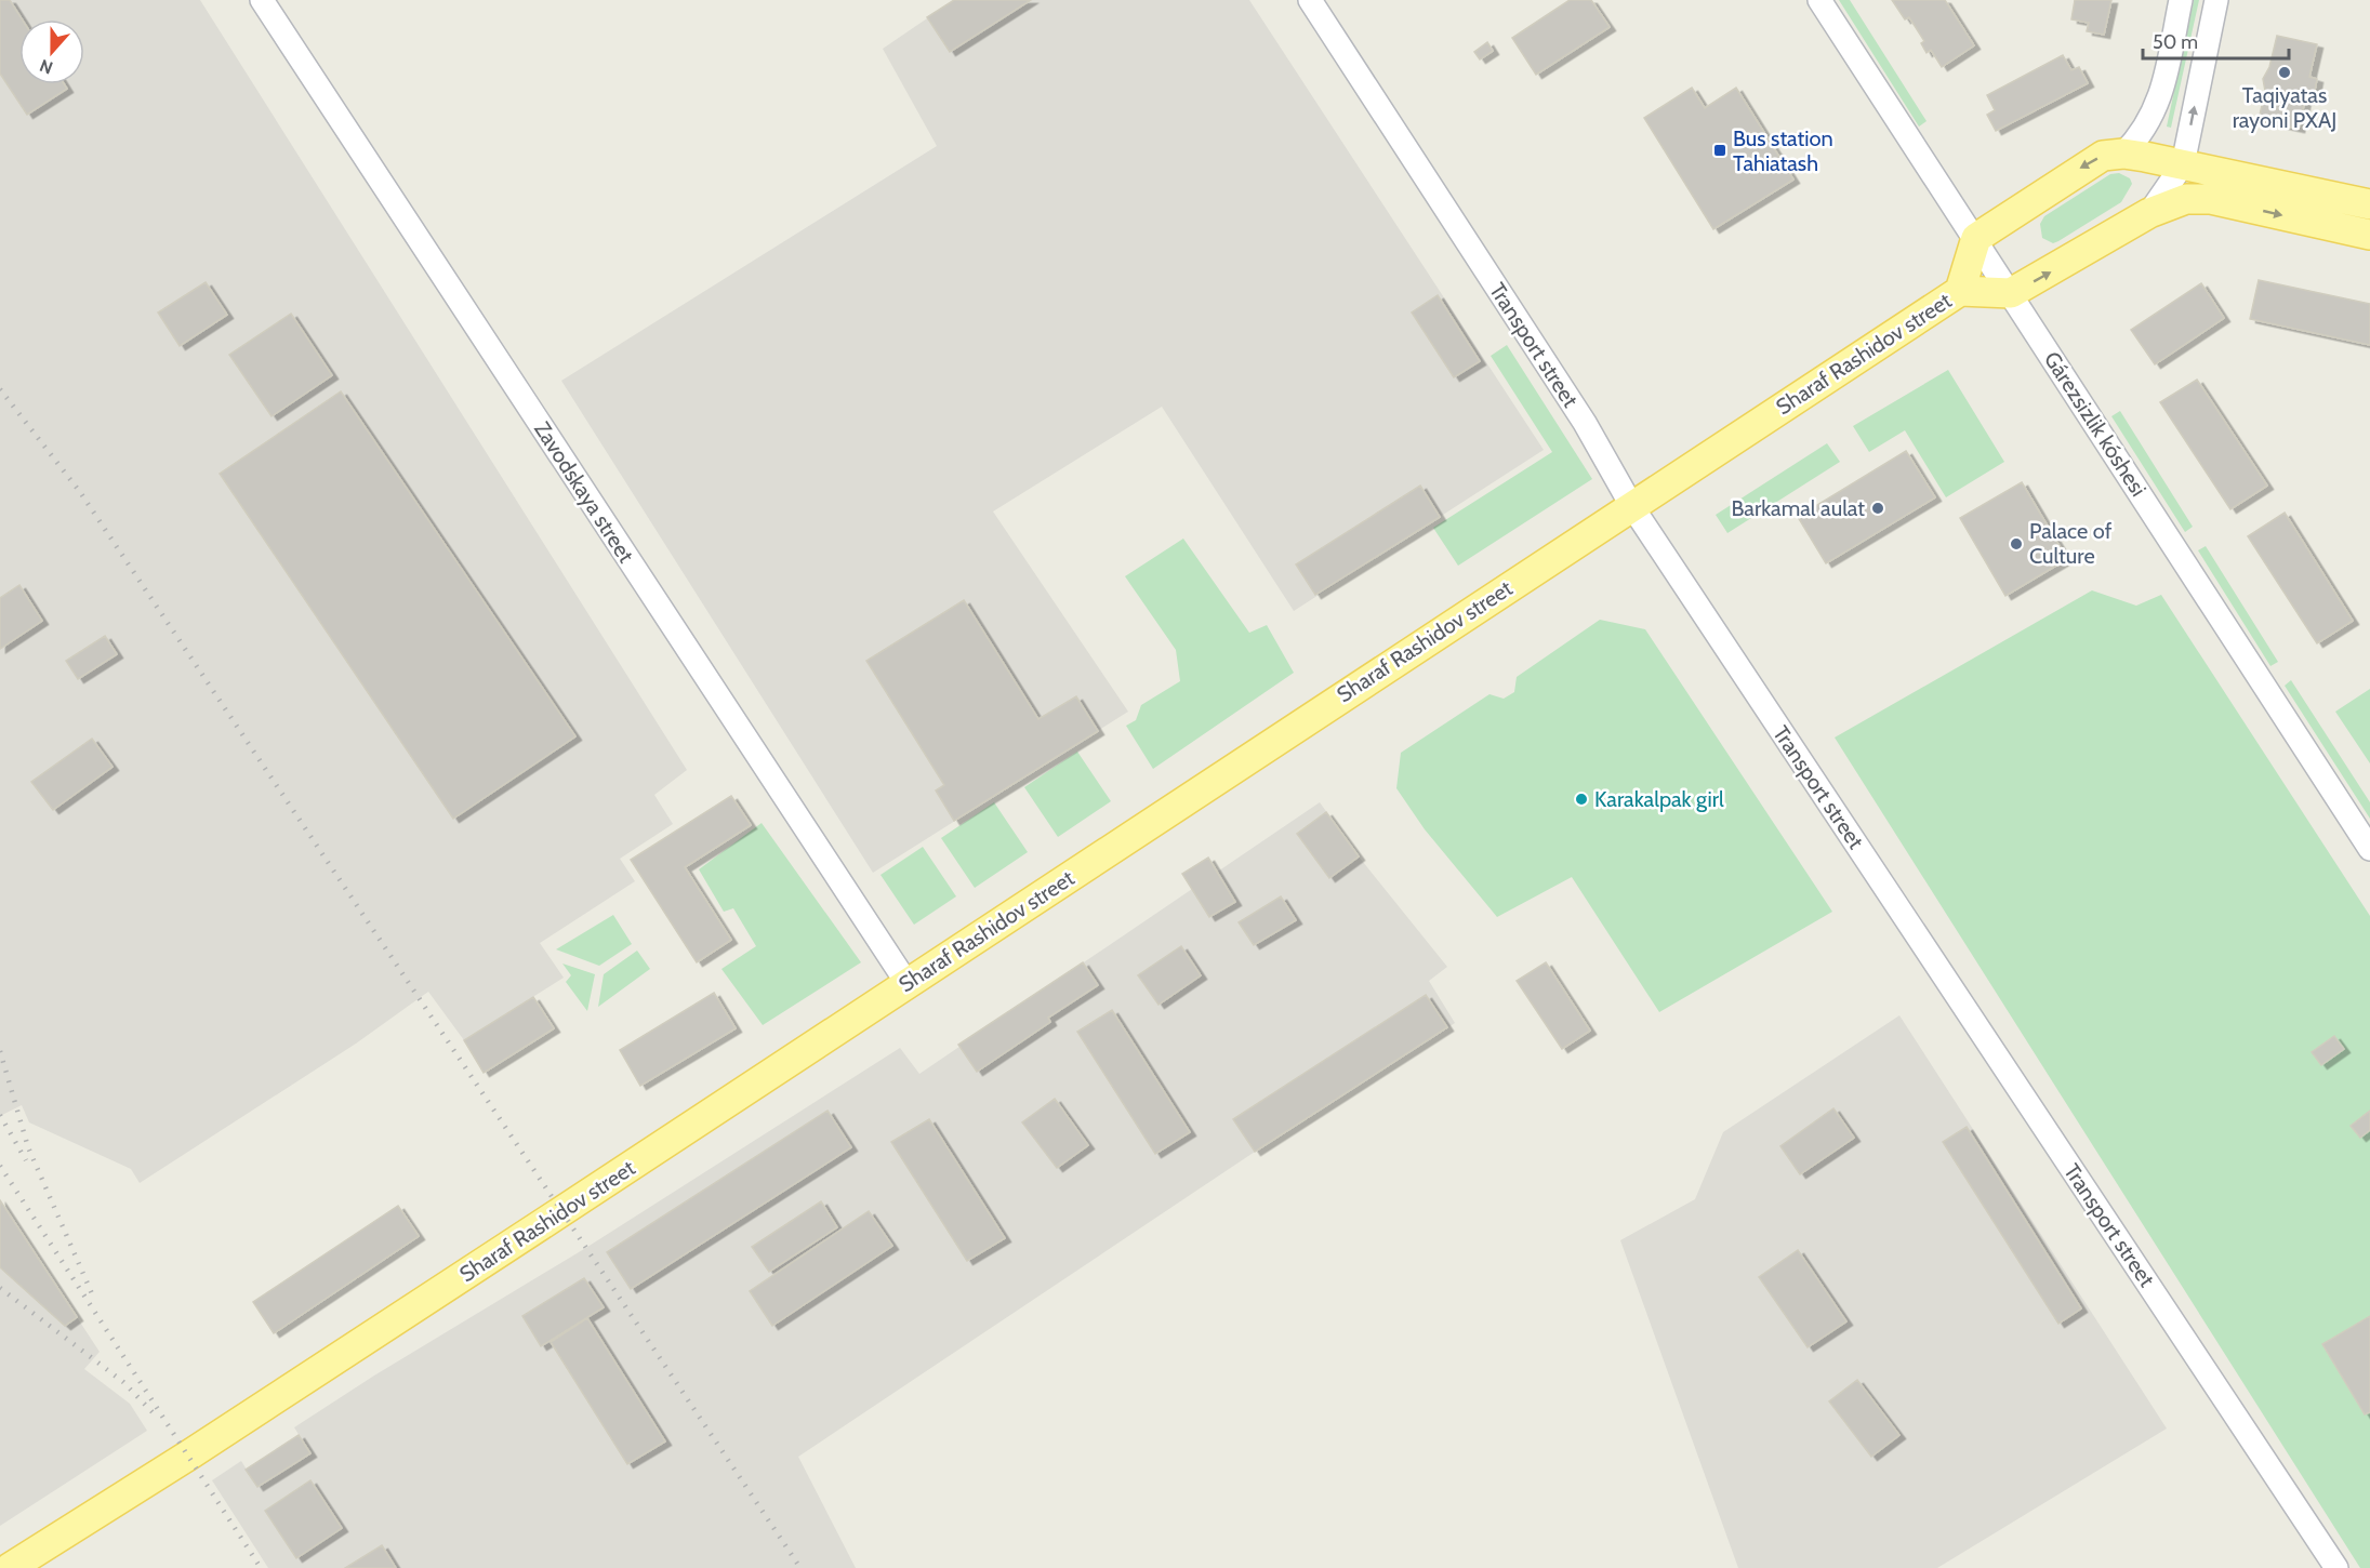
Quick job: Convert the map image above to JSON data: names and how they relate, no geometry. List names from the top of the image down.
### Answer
{
  "streets": {
    "main road": ["Sharaf Rashidov street"],
    "street": ["Transport street", "Gárezsizlik kóshesi", "Zavodskaya street"]
  },
  "crossings": [
    ["Transport street", "Sharaf Rashidov street"],
    ["Sharaf Rashidov street", "Zavodskaya street"]
  ],
  "places": {
    "other": [
      "Taqiyatas rayoni PXAJ",
      "Barkamal aulat",
      "Palace of Culture",
      "Karakalpak girl"
    ],
    "transit": ["Bus station Tahiatash"]
  },
  "scale_bar": "50 m",
  "north": "bottom"
}
